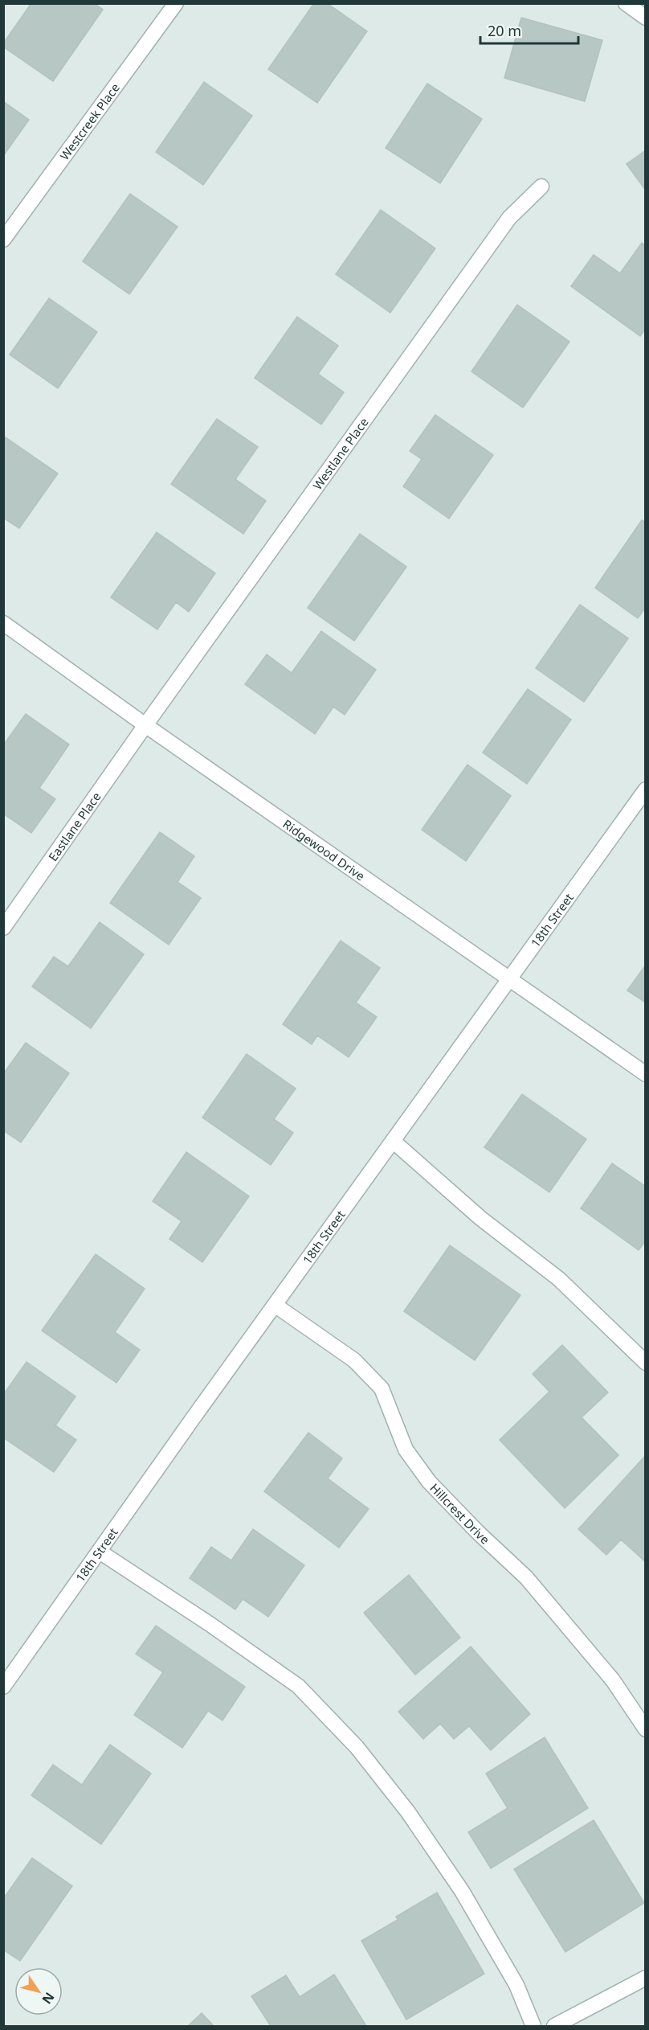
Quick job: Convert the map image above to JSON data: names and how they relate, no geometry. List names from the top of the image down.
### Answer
{
  "streets": {
    "street": [
      "Westcreek Place",
      "Westlane Place",
      "Eastlane Place",
      "Ridgewood Drive",
      "18th Street",
      "Hillcrest Drive"
    ]
  },
  "crossings": [
    ["Westlane Place", "Eastlane Place"],
    ["Westlane Place", "Ridgewood Drive"],
    ["Eastlane Place", "Ridgewood Drive"],
    ["Ridgewood Drive", "18th Street"],
    ["18th Street", "Hillcrest Drive"]
  ],
  "scale_bar": "20 m",
  "north": "bottom right"
}
